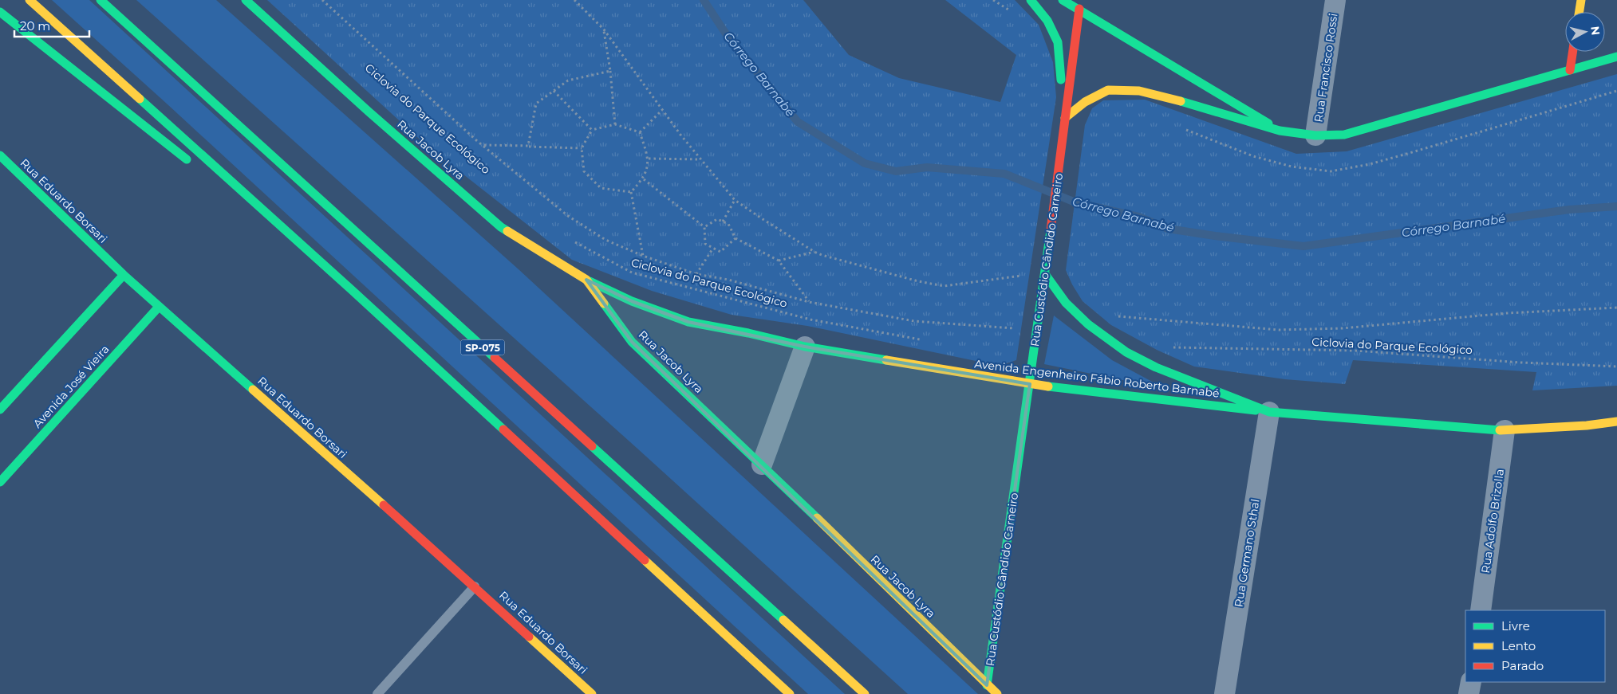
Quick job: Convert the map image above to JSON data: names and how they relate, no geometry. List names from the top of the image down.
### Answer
{
  "streets": {
    "main road": [
      "Rua Jacob Lyra",
      "Rua Eduardo Borsari",
      "Rua Custódio Cândido Carneiro",
      "SP-075",
      "Avenida Engenheiro Fábio Roberto Barnabé",
      "Avenida José Vieira"
    ],
    "street": ["Rua Francisco Rossi", "Rua Adolfo Brizolla", "Rua Germano Sthal"],
    "path": ["Ciclovia do Parque Ecológico"]
  },
  "crossings": [
    ["Rua Jacob Lyra", "Rua Custódio Cândido Carneiro"],
    ["Rua Jacob Lyra", "Avenida Engenheiro Fábio Roberto Barnabé"],
    ["Rua Eduardo Borsari", "Avenida José Vieira"],
    ["Rua Custódio Cândido Carneiro", "Avenida Engenheiro Fábio Roberto Barnabé"],
    ["Avenida Engenheiro Fábio Roberto Barnabé", "Rua Adolfo Brizolla"],
    ["Avenida Engenheiro Fábio Roberto Barnabé", "Rua Germano Sthal"]
  ],
  "water": ["Córrego Barnabé"],
  "legend": ["Livre", "Lento", "Parado"],
  "scale_bar": "20 m",
  "north": "right"
}
